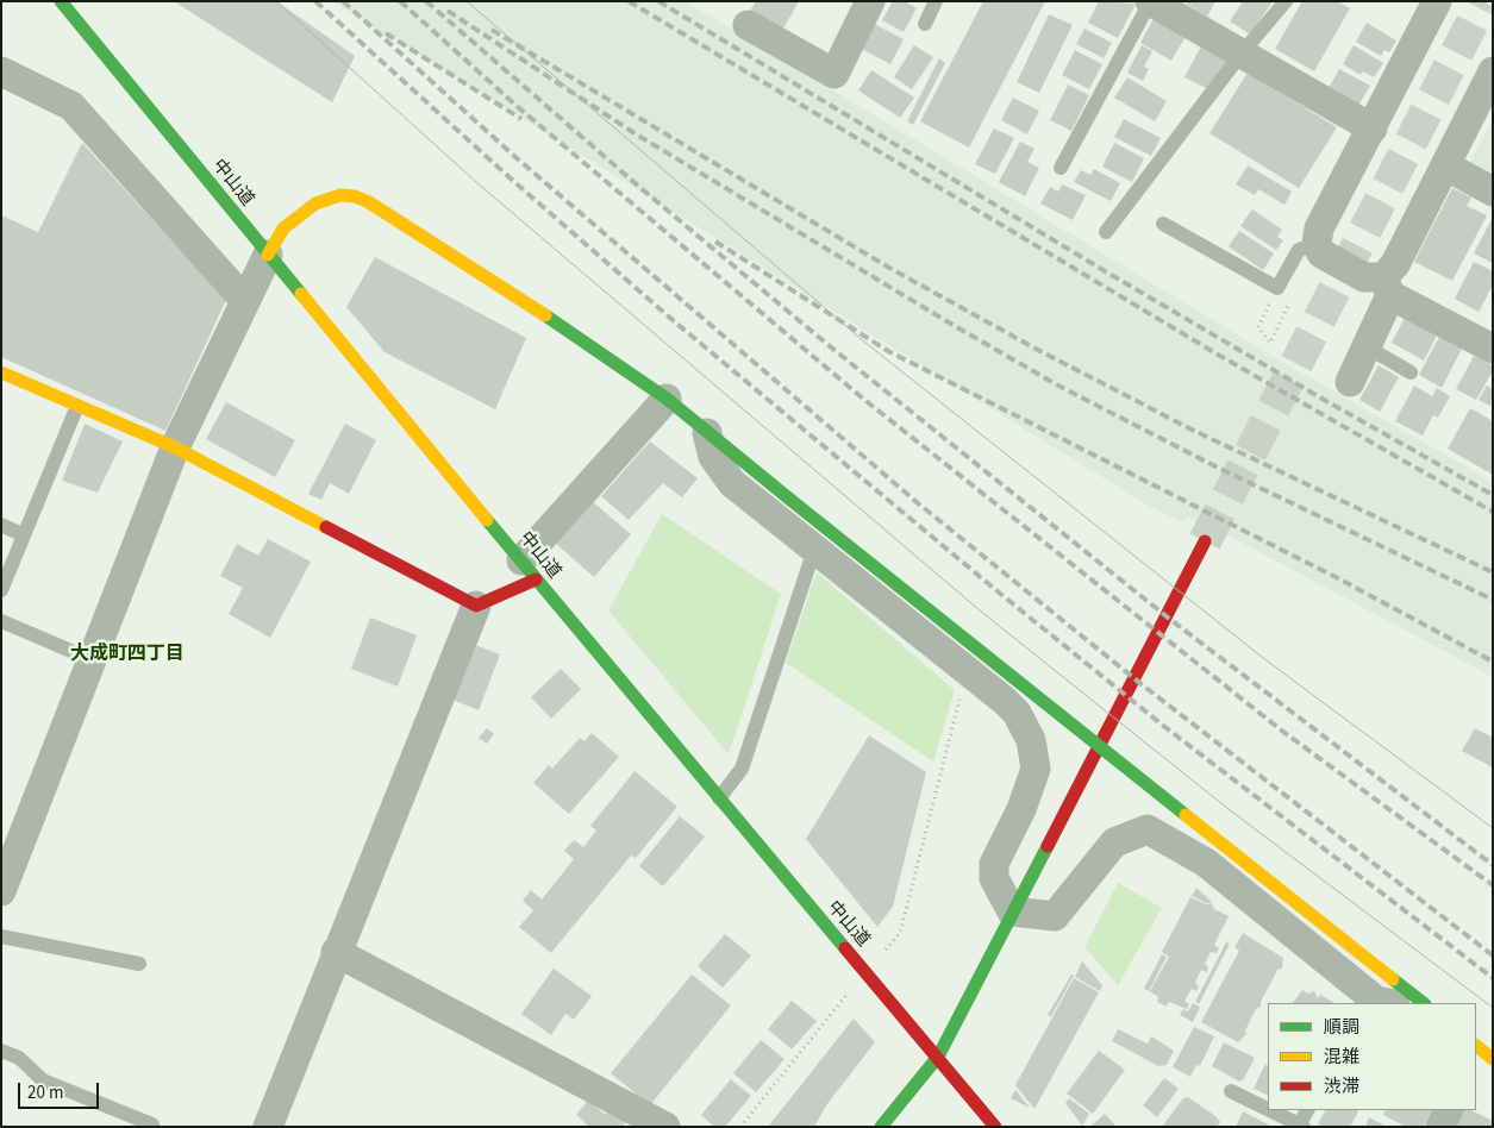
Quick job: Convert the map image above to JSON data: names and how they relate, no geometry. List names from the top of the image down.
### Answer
{
  "streets": {
    "main road": ["中山道"]
  },
  "districts": ["大成町四丁目"],
  "legend": ["順調", "混雑", "渋滞"],
  "scale_bar": "20 m"
}
